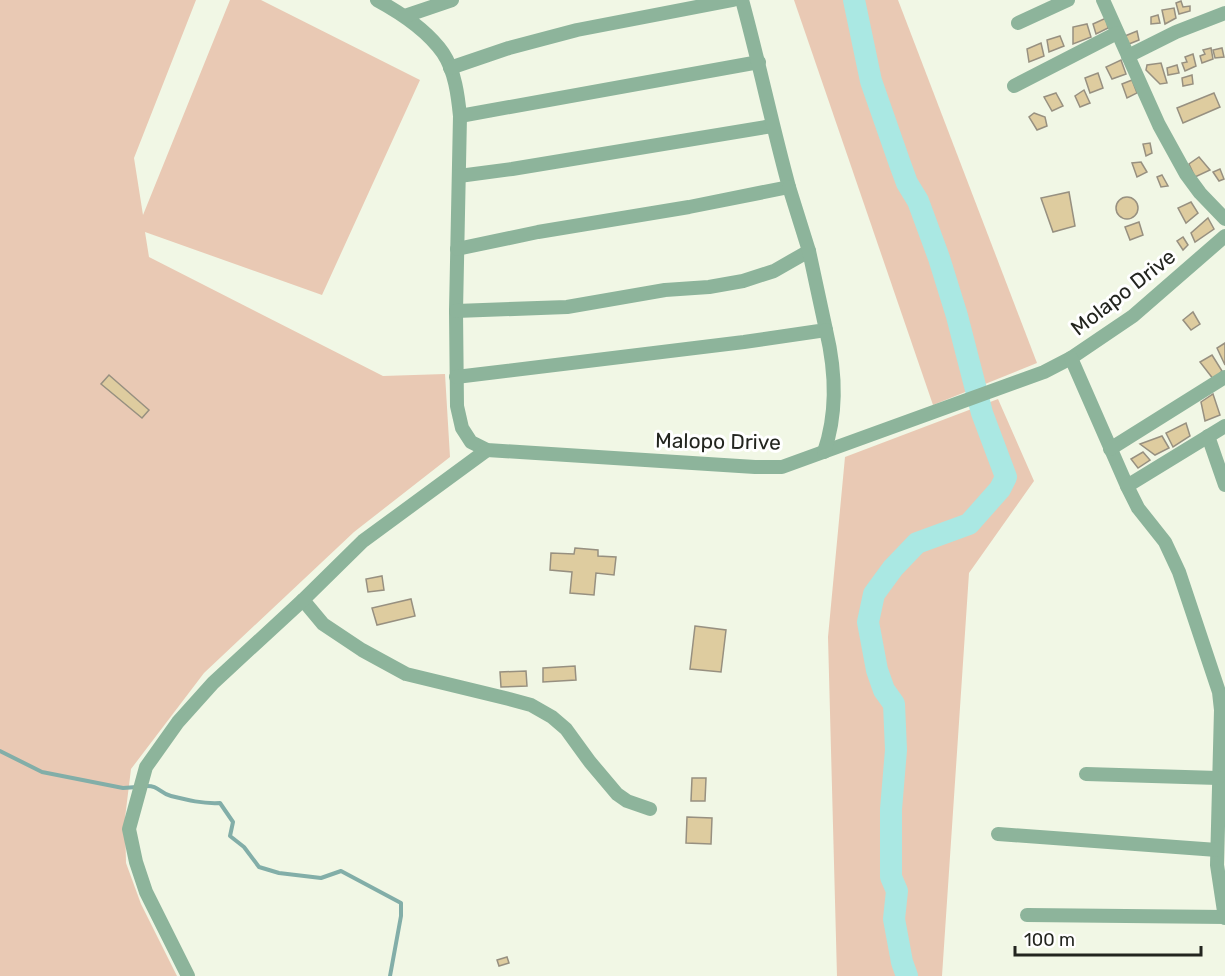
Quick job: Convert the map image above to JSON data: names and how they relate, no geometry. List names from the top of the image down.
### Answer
{
  "streets": {
    "street": ["Molapo Drive", "Malopo Drive"]
  },
  "crossings": [
    ["Molapo Drive", "Malopo Drive"]
  ],
  "scale_bar": "100 m"
}
